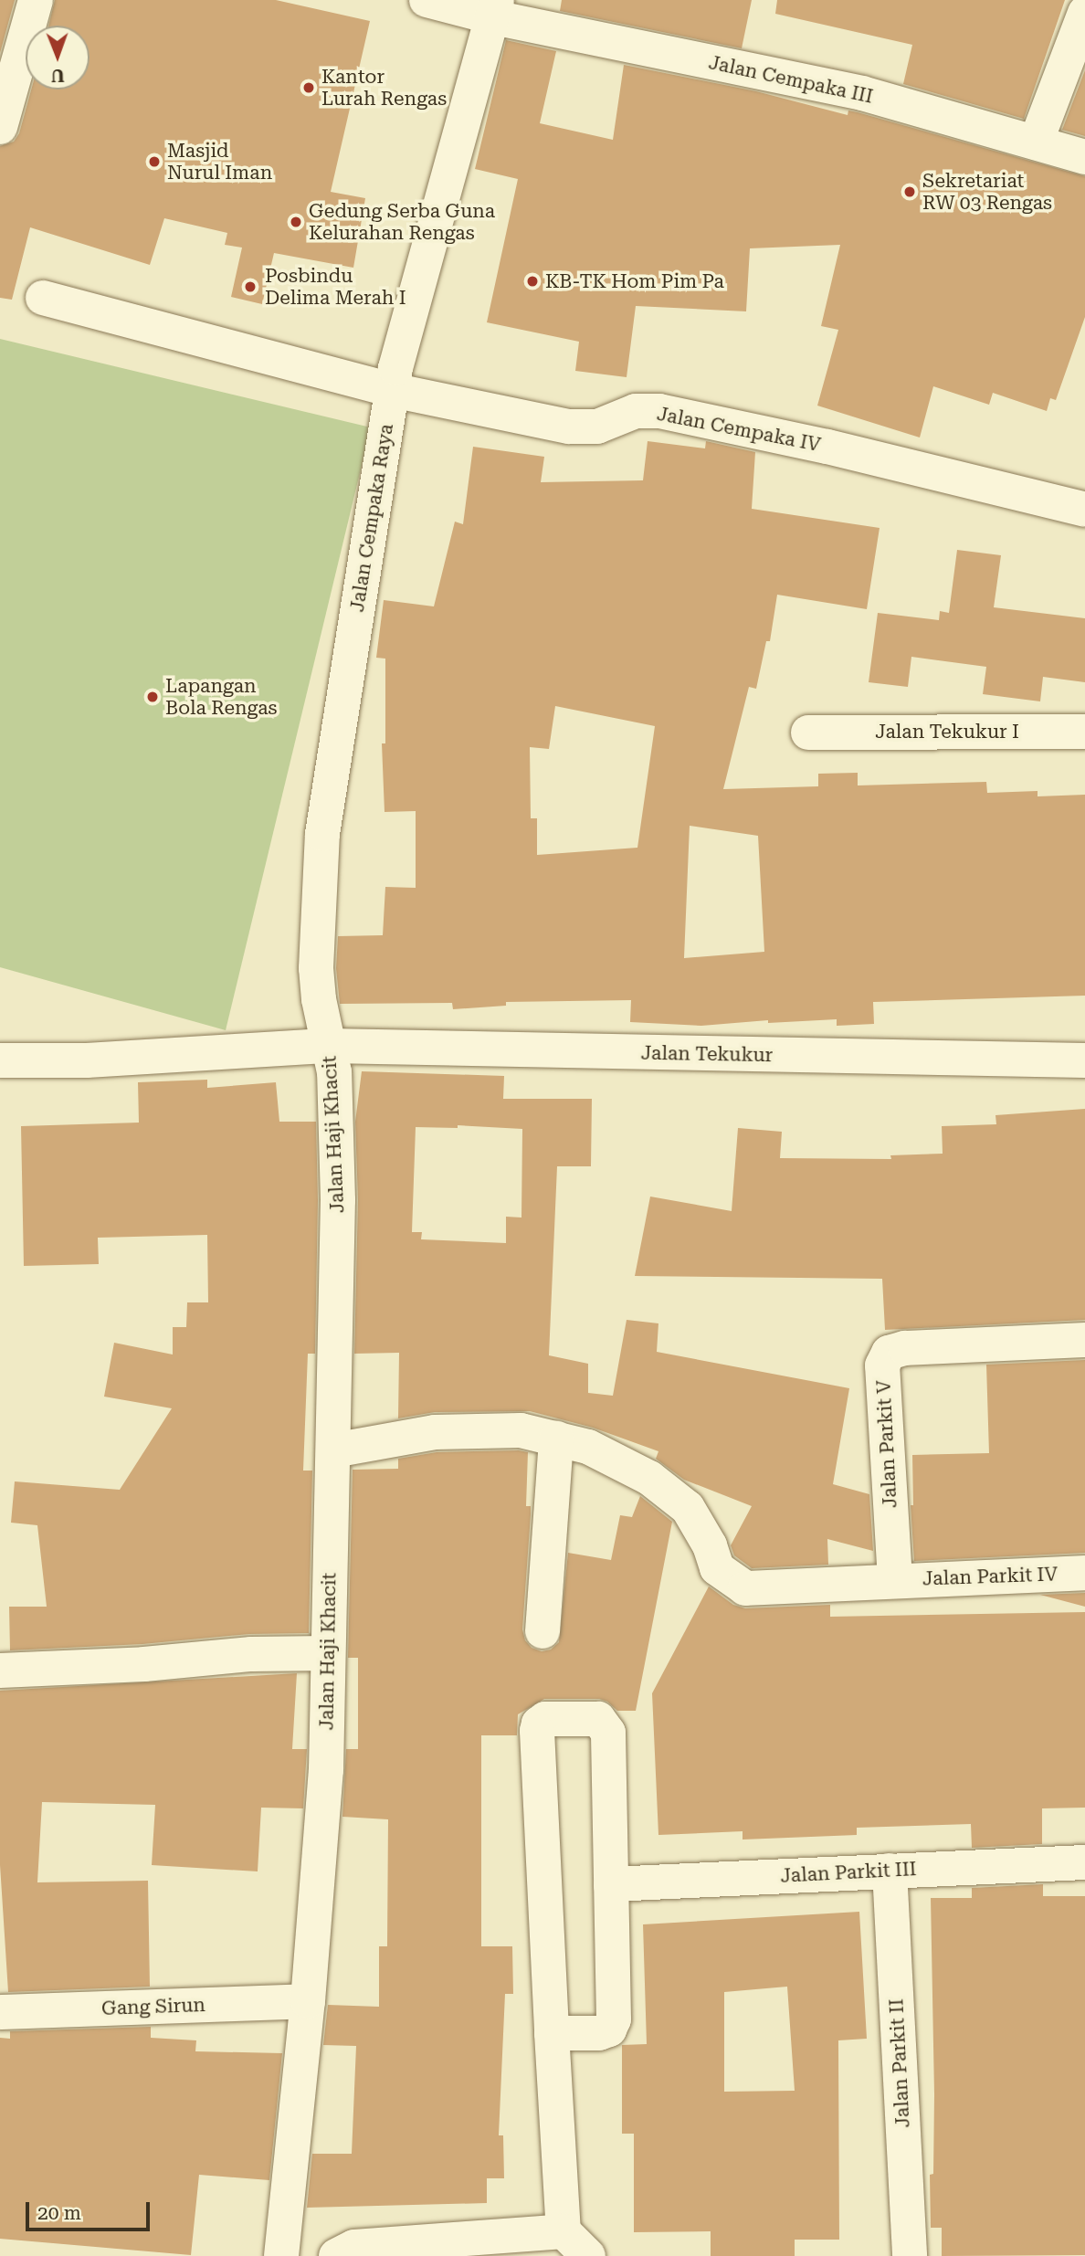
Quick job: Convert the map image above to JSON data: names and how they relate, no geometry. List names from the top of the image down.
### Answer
{
  "streets": {
    "street": [
      "Jalan Cempaka III",
      "Jalan Cempaka IV",
      "Jalan Cempaka Raya",
      "Jalan Tekukur I",
      "Jalan Tekukur",
      "Jalan Haji Khacit",
      "Jalan Parkit V",
      "Jalan Parkit IV",
      "Jalan Parkit III",
      "Gang Sirun",
      "Jalan Parkit II"
    ]
  },
  "crossings": [
    ["Jalan Cempaka III", "Jalan Cempaka Raya"],
    ["Jalan Cempaka IV", "Jalan Cempaka Raya"],
    ["Jalan Cempaka Raya", "Jalan Tekukur"],
    ["Jalan Cempaka Raya", "Jalan Haji Khacit"],
    ["Jalan Tekukur", "Jalan Haji Khacit"],
    ["Jalan Haji Khacit", "Jalan Parkit IV"],
    ["Jalan Haji Khacit", "Gang Sirun"],
    ["Jalan Parkit V", "Jalan Parkit IV"],
    ["Jalan Parkit III", "Jalan Parkit II"]
  ],
  "places": [
    "Kantor Lurah Rengas",
    "Masjid Nurul Iman",
    "Sekretariat RW 03 Rengas",
    "Gedung Serba Guna Kelurahan Rengas",
    "KB-TK Hom Pim Pa",
    "Posbindu Delima Merah I",
    "Lapangan Bola Rengas"
  ],
  "scale_bar": "20 m",
  "north": "bottom"
}
